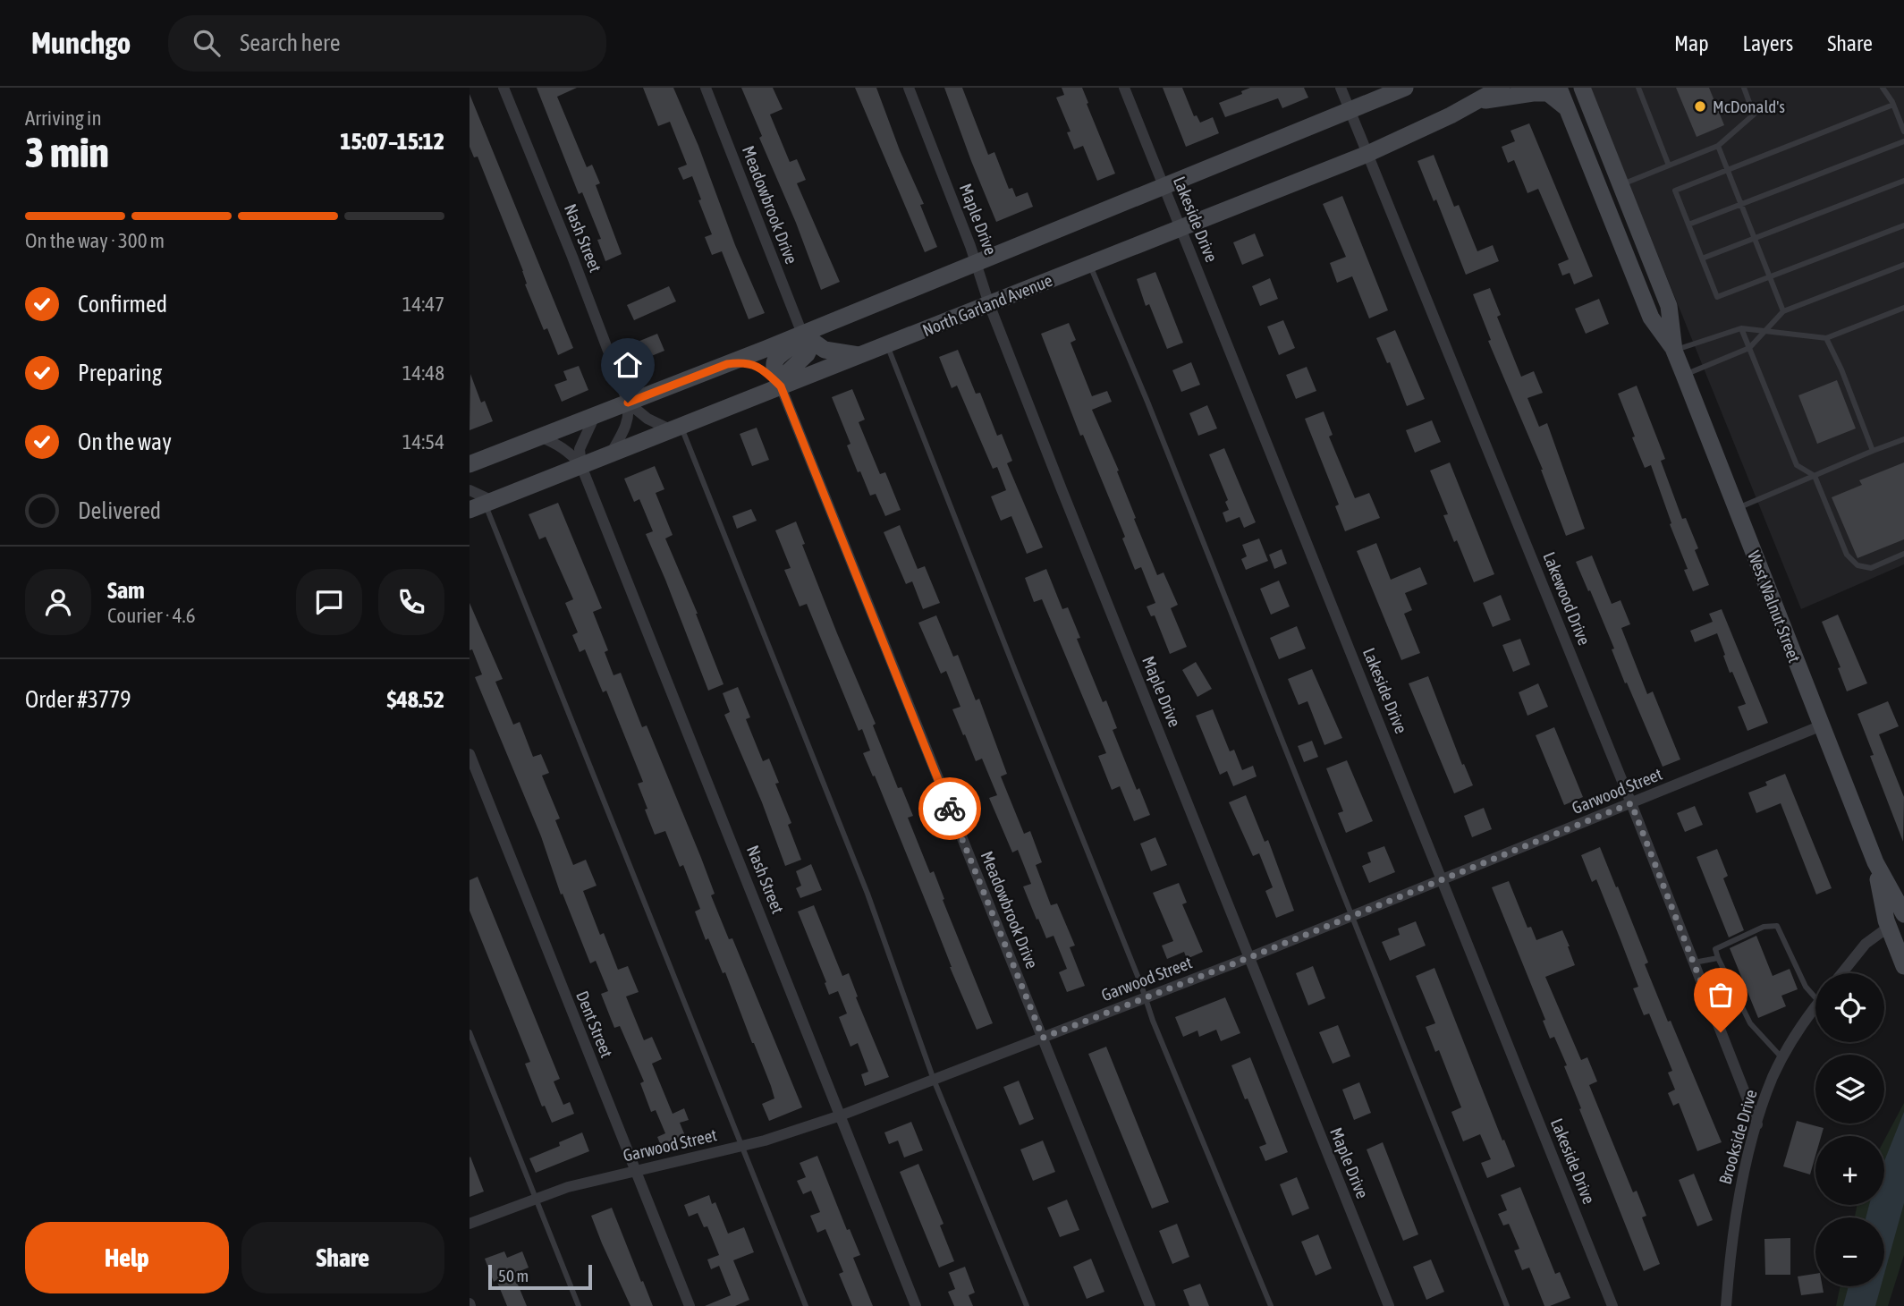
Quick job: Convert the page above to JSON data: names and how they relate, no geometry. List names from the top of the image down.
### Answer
{
  "streets": {
    "main road": ["North Garland Avenue", "West Walnut Street"],
    "street": [
      "Meadowbrook Drive",
      "Maple Drive",
      "Lakeside Drive",
      "Nash Street",
      "Lakewood Drive",
      "Garwood Street",
      "Dent Street",
      "Brookside Drive"
    ]
  },
  "crossings": [
    ["Meadowbrook Drive", "North Garland Avenue"],
    ["Meadowbrook Drive", "Garwood Street"],
    ["Maple Drive", "North Garland Avenue"],
    ["Maple Drive", "Garwood Street"],
    ["Lakeside Drive", "North Garland Avenue"],
    ["Lakeside Drive", "Garwood Street"],
    ["Nash Street", "North Garland Avenue"],
    ["Nash Street", "Garwood Street"],
    ["North Garland Avenue", "Lakewood Drive"],
    ["Lakewood Drive", "Garwood Street"],
    ["Lakewood Drive", "Brookside Drive"],
    ["West Walnut Street", "Garwood Street"],
    ["Garwood Street", "Dent Street"]
  ],
  "places": ["McDonald's"],
  "scale_bar": "50 m",
  "page": {
    "header": "Munchgo",
    "search": "Search here",
    "nav": ["Map", "Layers", "Share"],
    "heading": ["3 min", "Arriving in", "15:07–15:12"],
    "panel": [
      "Sam",
      "Courier · 4.6",
      "Order #3779",
      "$48.52"
    ],
    "bar": "On the way · 300 m",
    "list": [
      ["Confirmed", "14:47"],
      ["Preparing", "14:48"],
      ["On the way", "14:54"],
      "Delivered"
    ],
    "map_buttons": ["+", "−"],
    "buttons": ["Help", "Share"],
    "scale": "50 m"
  }
}
